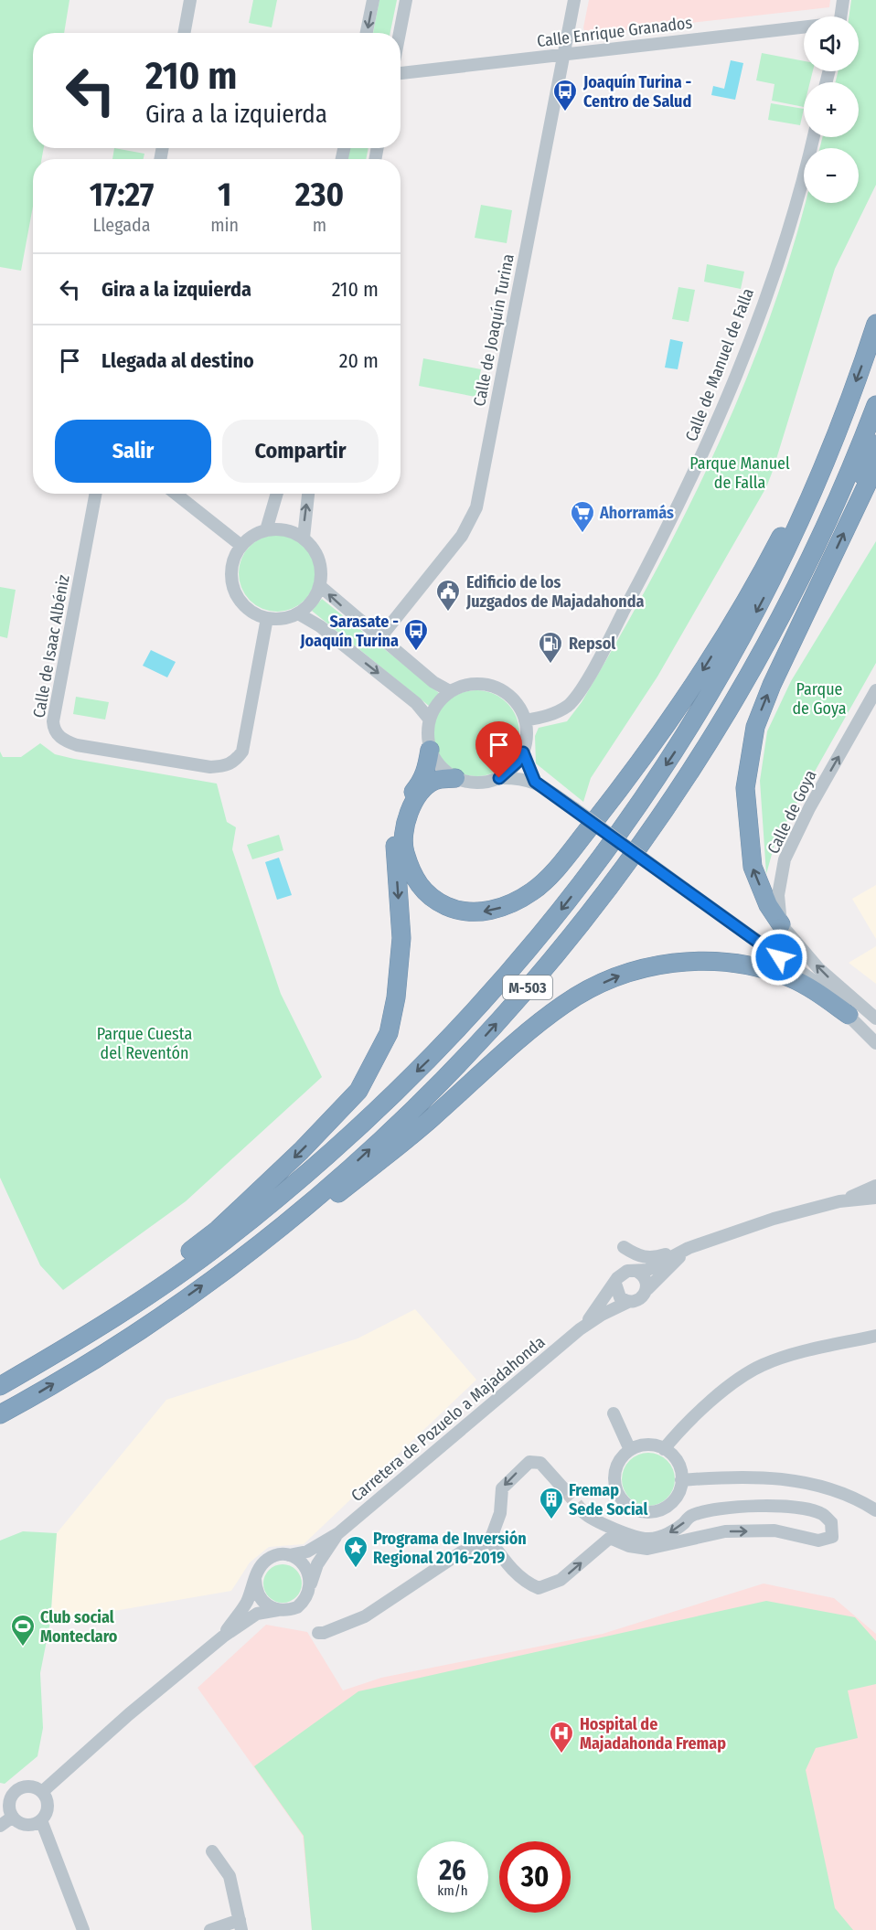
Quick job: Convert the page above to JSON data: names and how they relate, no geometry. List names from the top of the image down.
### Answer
{
  "streets": {
    "highway": ["M-503"],
    "street": [
      "Calle Enrique Granados",
      "Calle de Joaquín Turina",
      "Calle de Manuel de Falla",
      "Calle de Isaac Albéniz",
      "Calle de Goya",
      "Carretera de Pozuelo a Majadahonda"
    ]
  },
  "crossings": [
    ["Calle Enrique Granados", "Calle de Joaquín Turina"]
  ],
  "one_way": ["Calle de Goya"],
  "parks": ["Parque Manuel de Falla", "Parque de Goya", "Parque Cuesta del Reventón"],
  "places": {
    "bus stop": ["Joaquín Turina - Centro de Salud", "Sarasate - Joaquín Turina"],
    "supermarket": ["Ahorramás"],
    "public building": ["Edificio de los Juzgados de Majadahonda"],
    "fuel station": ["Repsol"],
    "building": ["Fremap Sede Social"],
    "place": ["Programa de Inversión Regional 2016-2019"],
    "sports": ["Club social Monteclaro"],
    "hospital": ["Hospital de Majadahonda Fremap"]
  },
  "page": {
    "map_buttons": ["+", "−"],
    "turn": ["210 m", "Gira a la izquierda"],
    "eta": [
      "17:27",
      "Llegada",
      "1",
      "min",
      "230",
      "m"
    ],
    "list": [
      {
        "name": "Gira a la izquierda",
        "value": "210 m"
      },
      {
        "name": "Llegada al destino",
        "value": "20 m"
      }
    ],
    "buttons": ["Salir", "Compartir"],
    "speed": "26 km/h",
    "limit": "30"
  }
}
